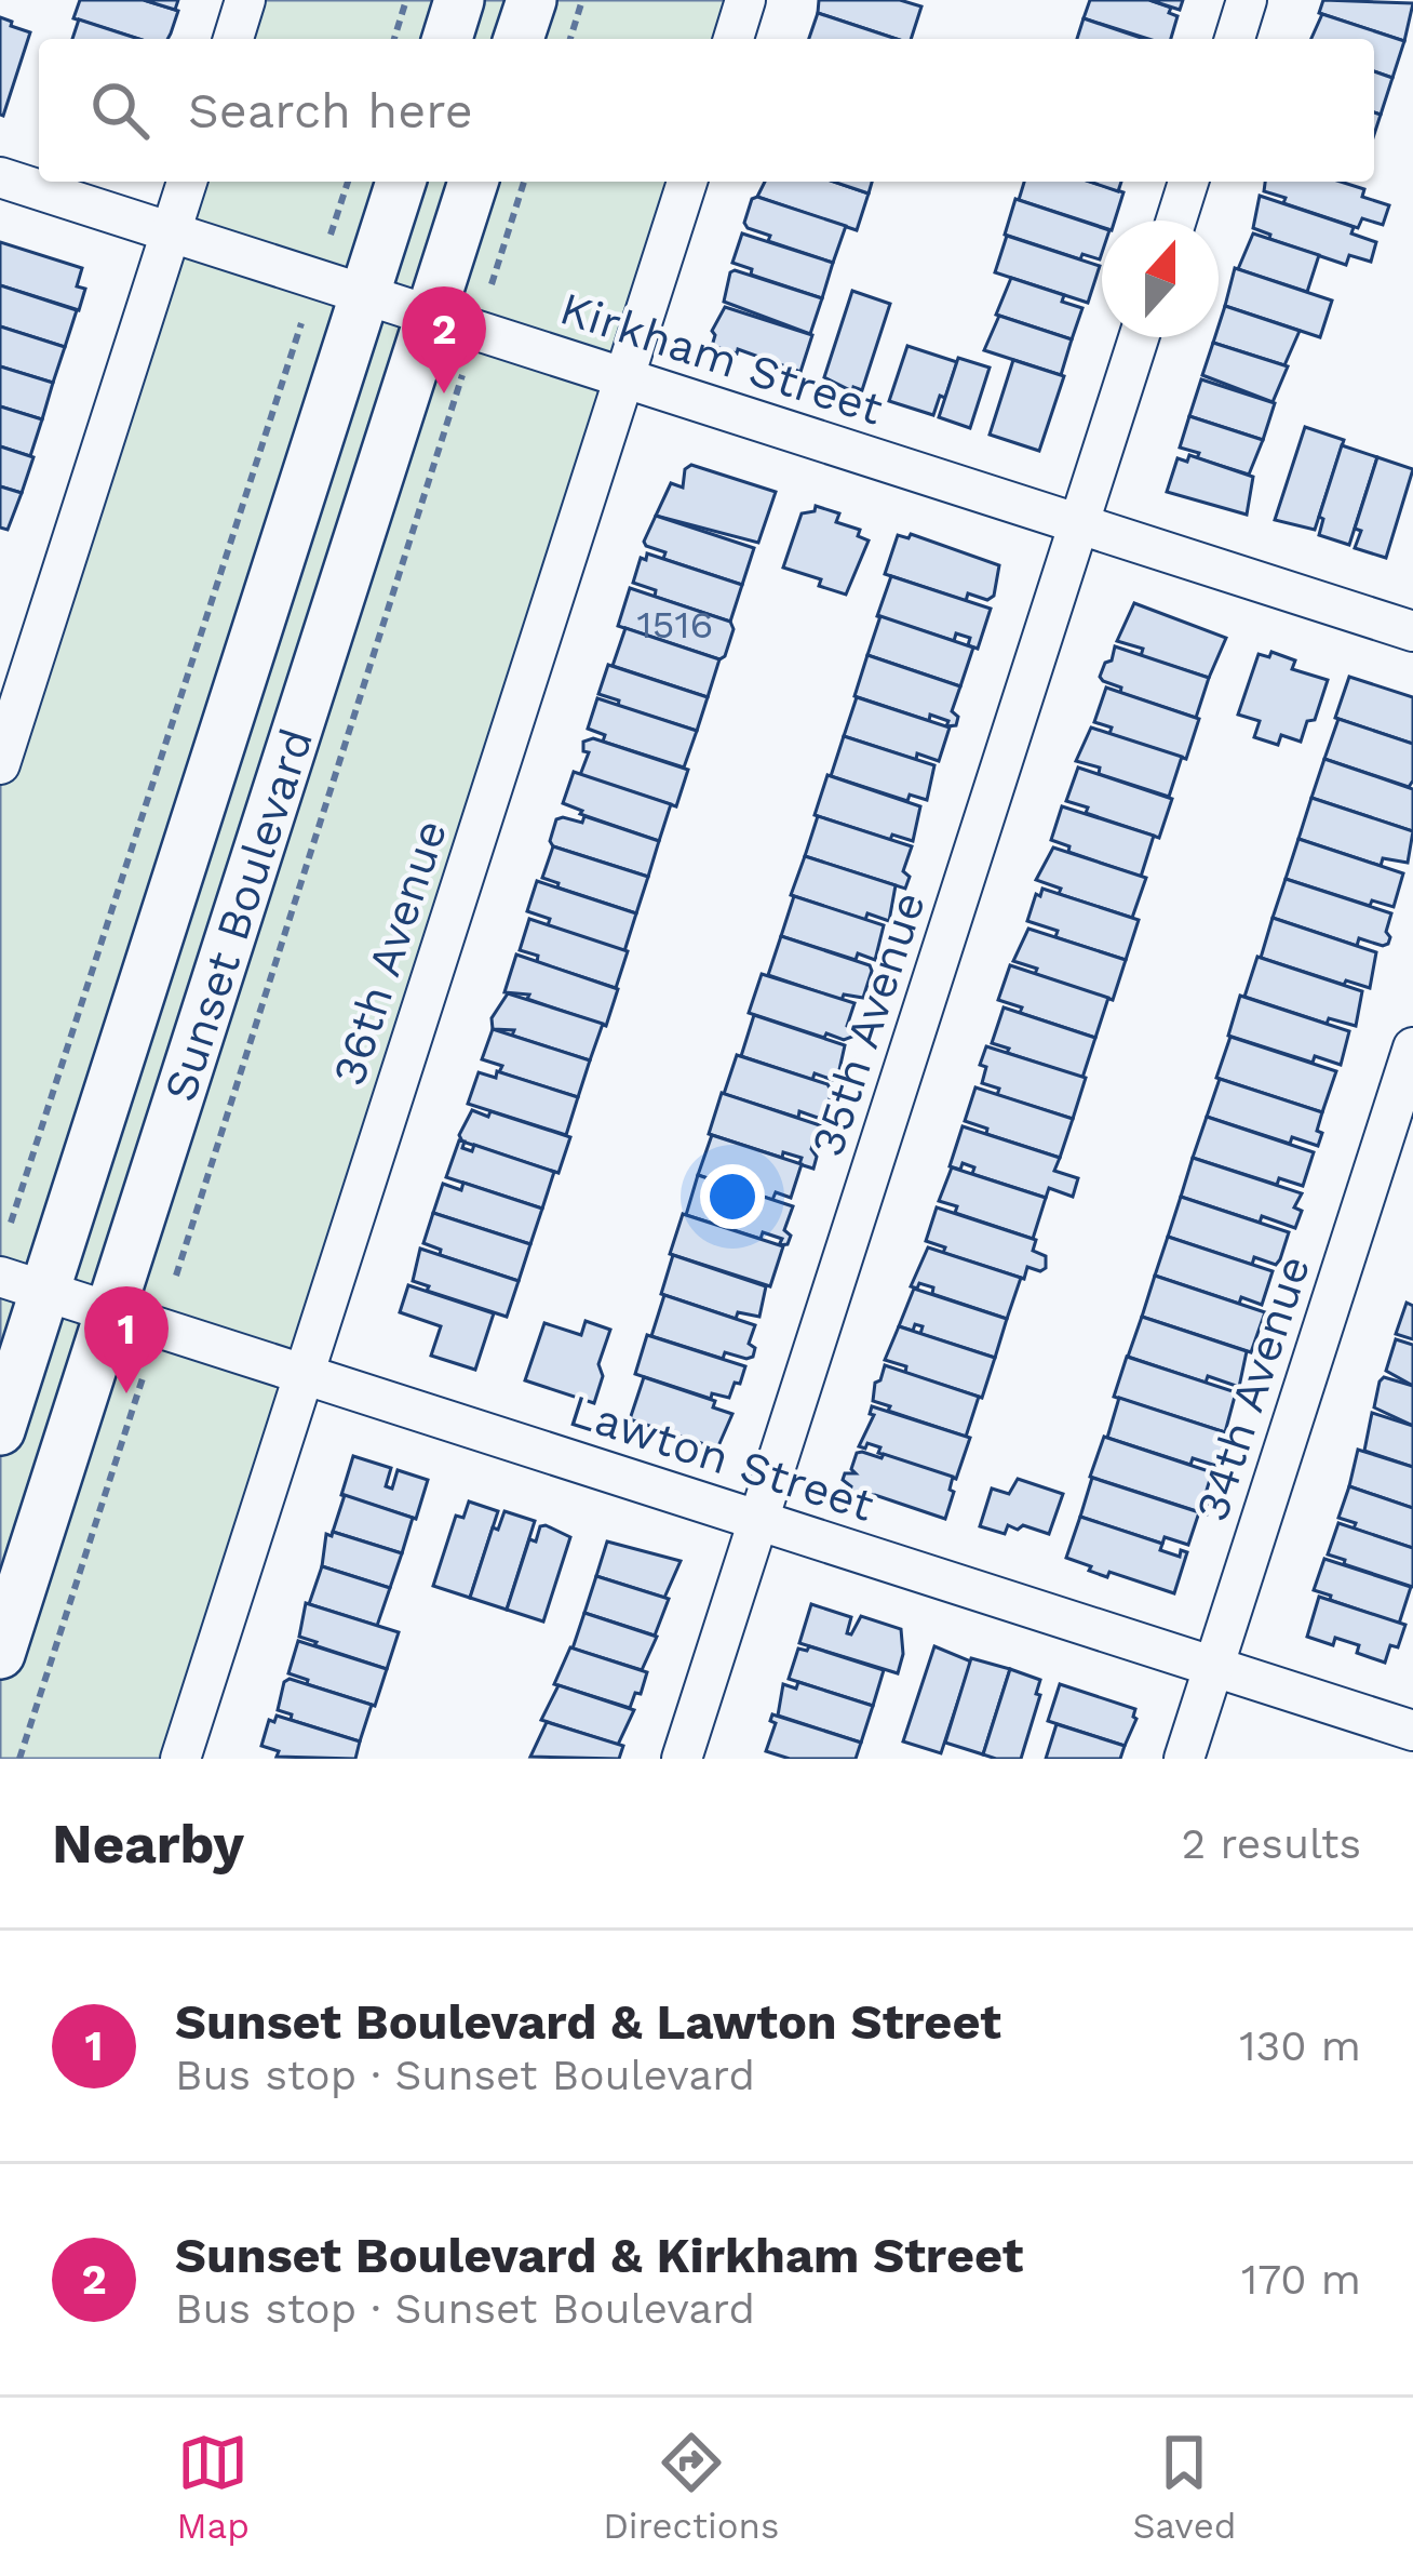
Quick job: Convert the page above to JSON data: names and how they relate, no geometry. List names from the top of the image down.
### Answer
{
  "streets": {
    "main road": ["Sunset Boulevard"],
    "street": [
      "Kirkham Street",
      "36th Avenue",
      "35th Avenue",
      "34th Avenue",
      "Lawton Street"
    ]
  },
  "crossings": [
    ["Kirkham Street", "Sunset Boulevard"],
    ["Kirkham Street", "36th Avenue"],
    ["Kirkham Street", "35th Avenue"],
    ["Sunset Boulevard", "Lawton Street"],
    ["36th Avenue", "Lawton Street"],
    ["35th Avenue", "Lawton Street"],
    ["34th Avenue", "Lawton Street"]
  ],
  "house_numbers": ["1516"],
  "north": "top",
  "page": {
    "search": "Search here",
    "pins": ["2", "1"],
    "heading": ["Nearby", "2 results"],
    "list": [
      {
        "mark": "1",
        "name": "Sunset Boulevard & Lawton Street",
        "note": "Bus stop · Sunset Boulevard",
        "value": "130 m"
      },
      {
        "mark": "2",
        "name": "Sunset Boulevard & Kirkham Street",
        "note": "Bus stop · Sunset Boulevard",
        "value": "170 m"
      }
    ],
    "nav": ["Map", "Directions", "Saved"]
  }
}
